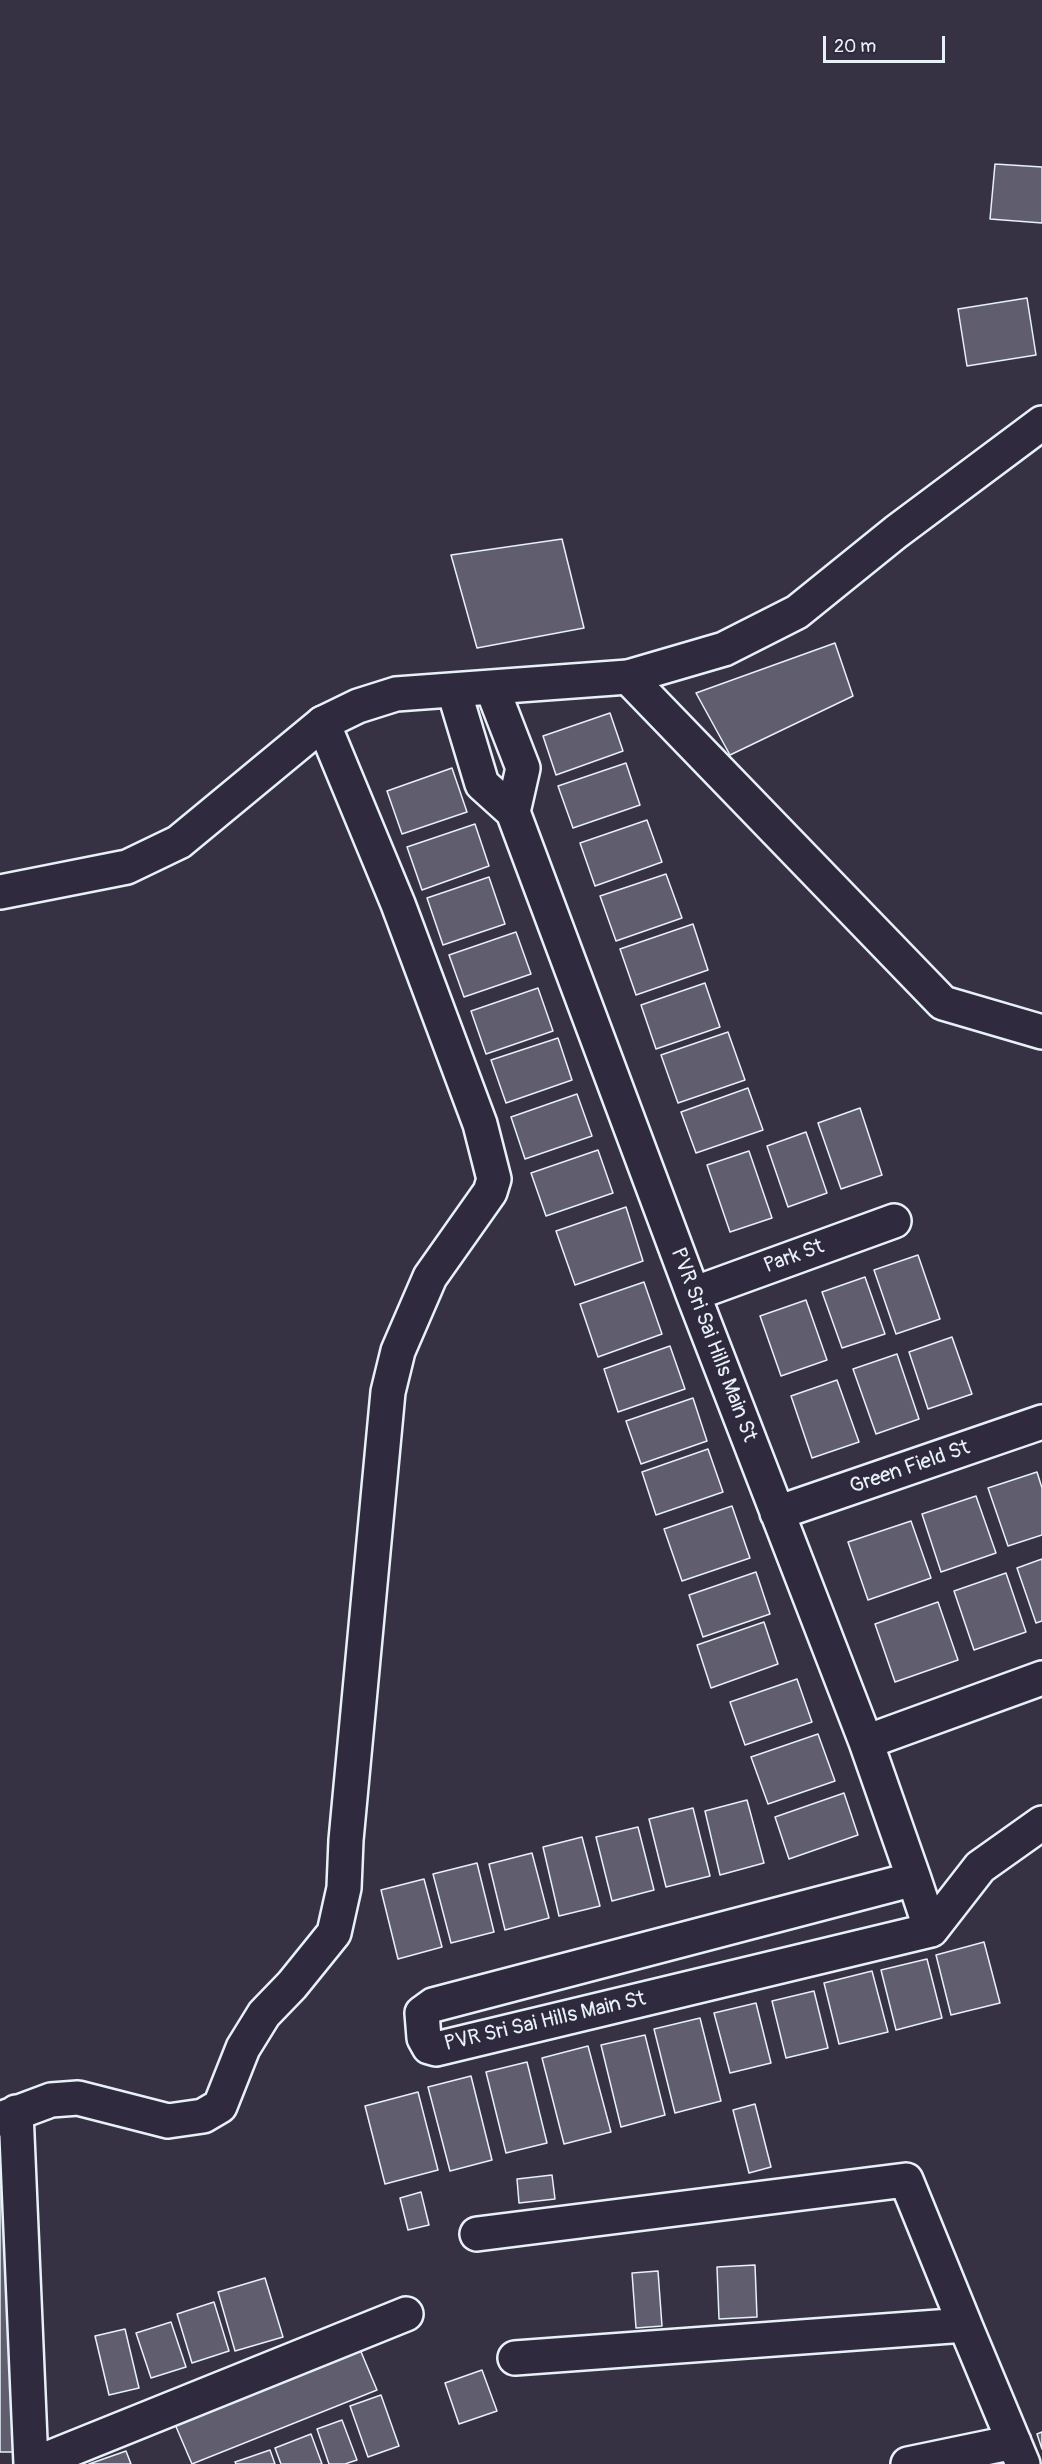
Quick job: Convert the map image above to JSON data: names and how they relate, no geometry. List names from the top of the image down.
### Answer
{
  "streets": {
    "street": ["Park St", "PVR Sri Sai Hills Main St", "Green Field St"]
  },
  "crossings": [
    ["Park St", "PVR Sri Sai Hills Main St"],
    ["PVR Sri Sai Hills Main St", "Green Field St"]
  ],
  "scale_bar": "20 m"
}
